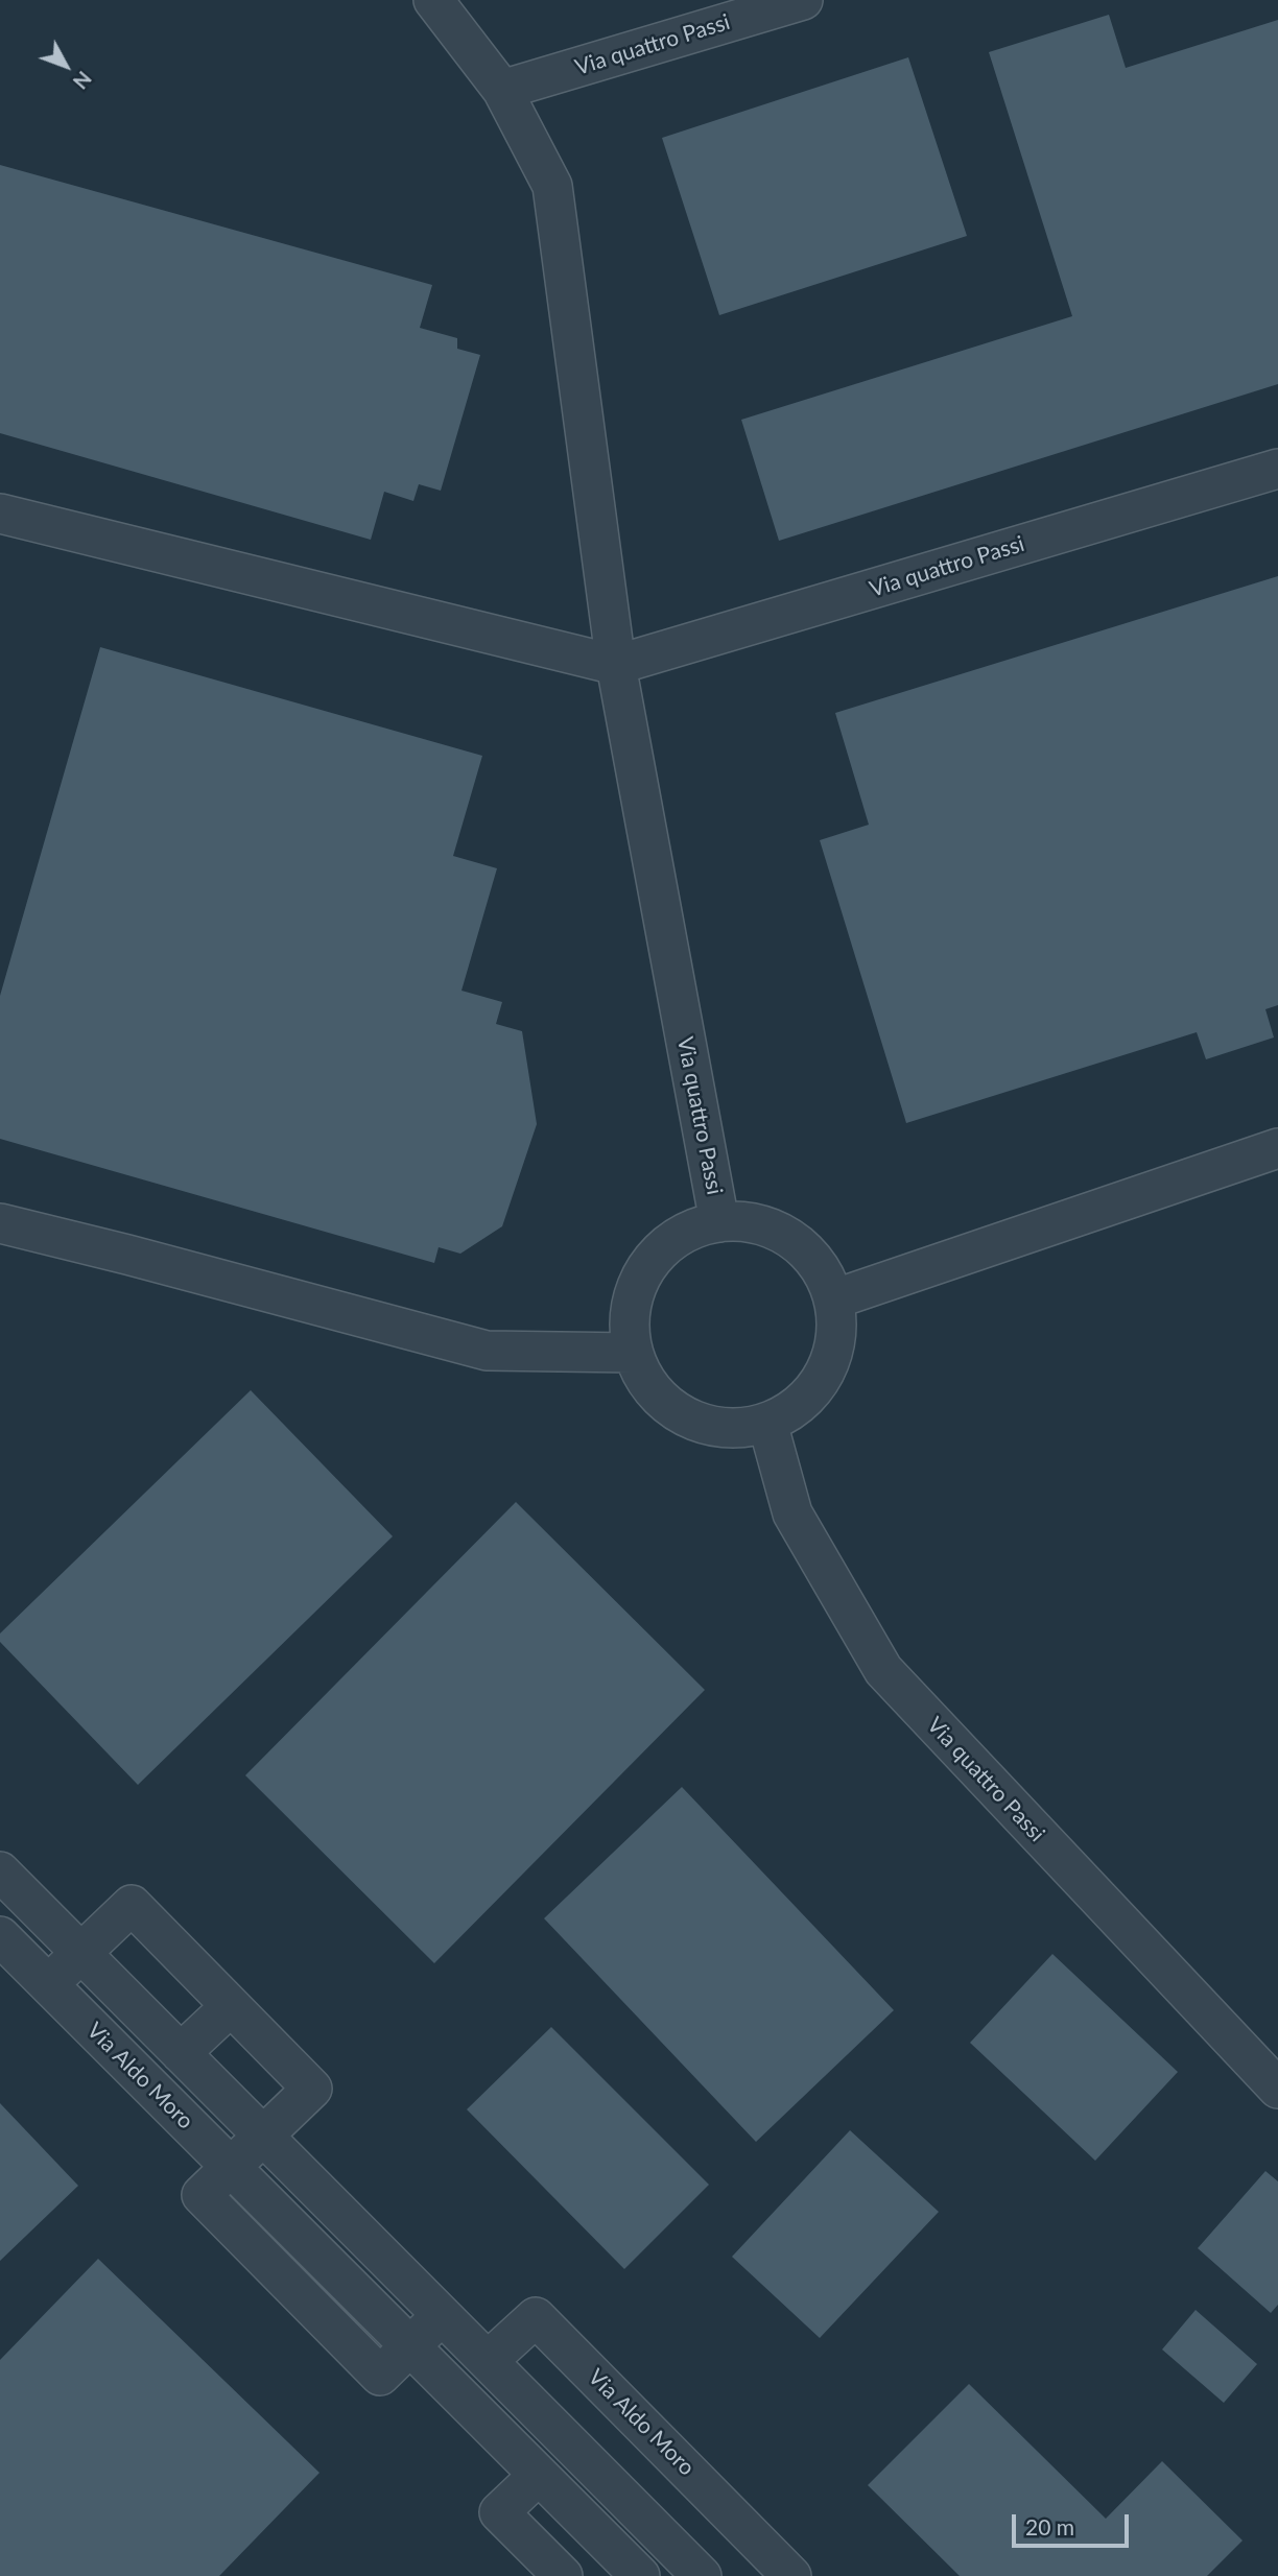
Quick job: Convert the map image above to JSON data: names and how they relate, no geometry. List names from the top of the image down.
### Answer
{
  "streets": {
    "street": ["Via quattro Passi", "Via Aldo Moro"]
  },
  "scale_bar": "20 m",
  "north": "bottom right"
}
